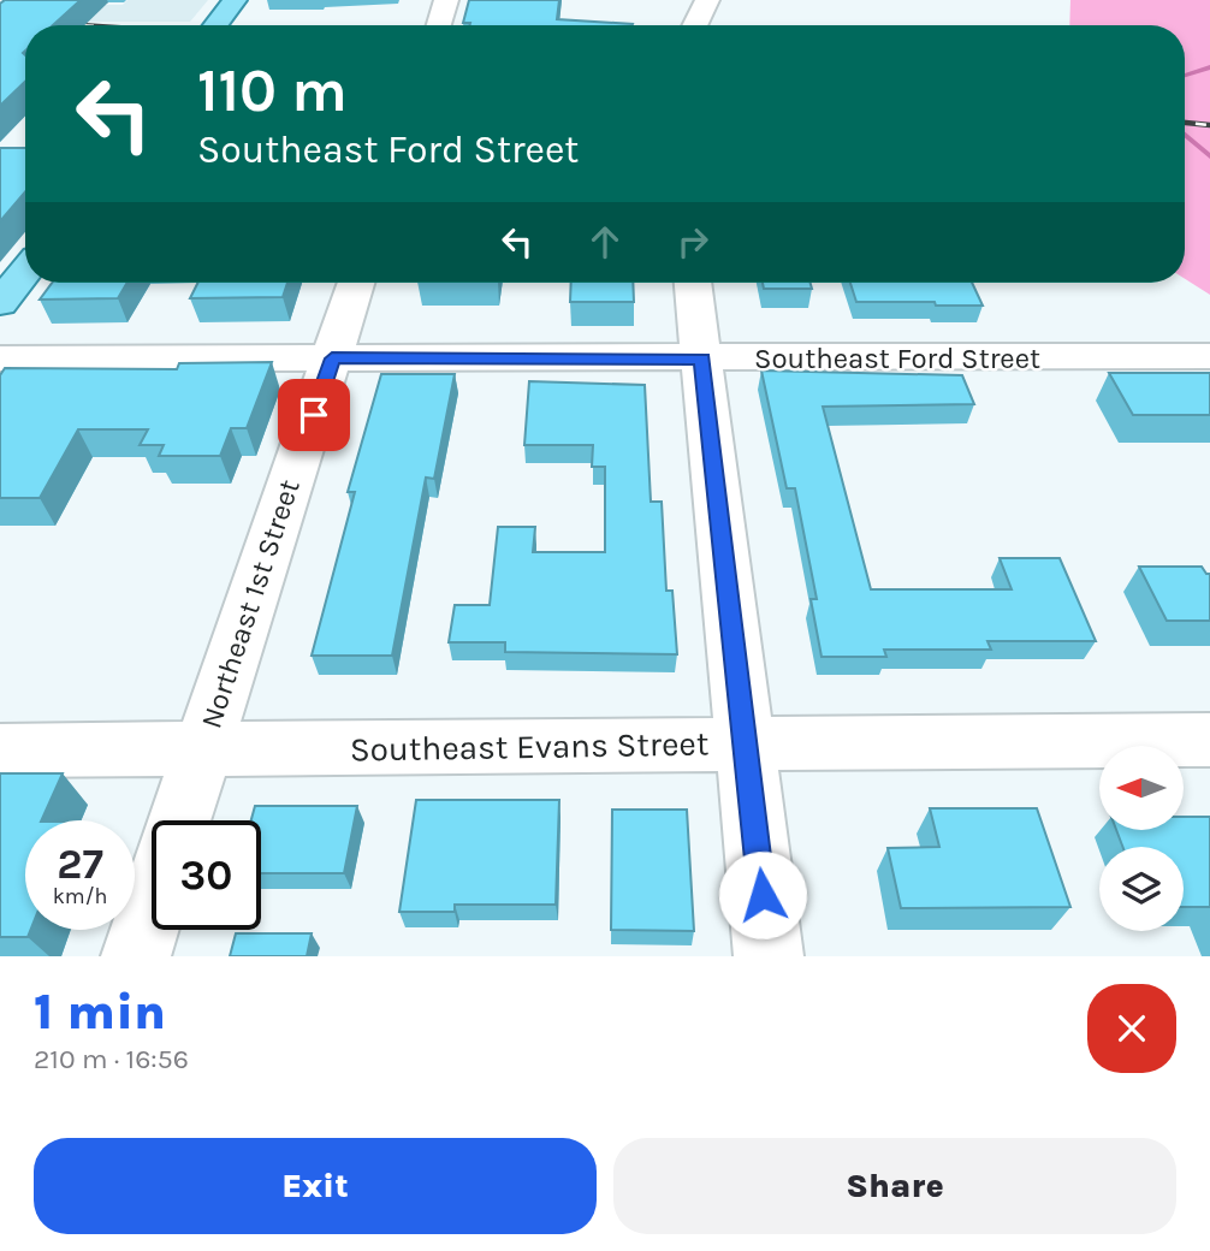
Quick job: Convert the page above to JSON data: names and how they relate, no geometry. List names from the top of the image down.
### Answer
{
  "streets": {
    "street": ["Southeast Ford Street", "Northeast 1st Street", "Southeast Evans Street"]
  },
  "crossings": [
    ["Southeast Ford Street", "Northeast 1st Street"],
    ["Northeast 1st Street", "Southeast Evans Street"]
  ],
  "north": "left",
  "page": {
    "turn": ["110 m", "Southeast Ford Street"],
    "speed": "27 km/h",
    "limit": "30",
    "heading": ["1 min", "210 m · 16:56"],
    "buttons": ["Exit", "Share"]
  }
}
